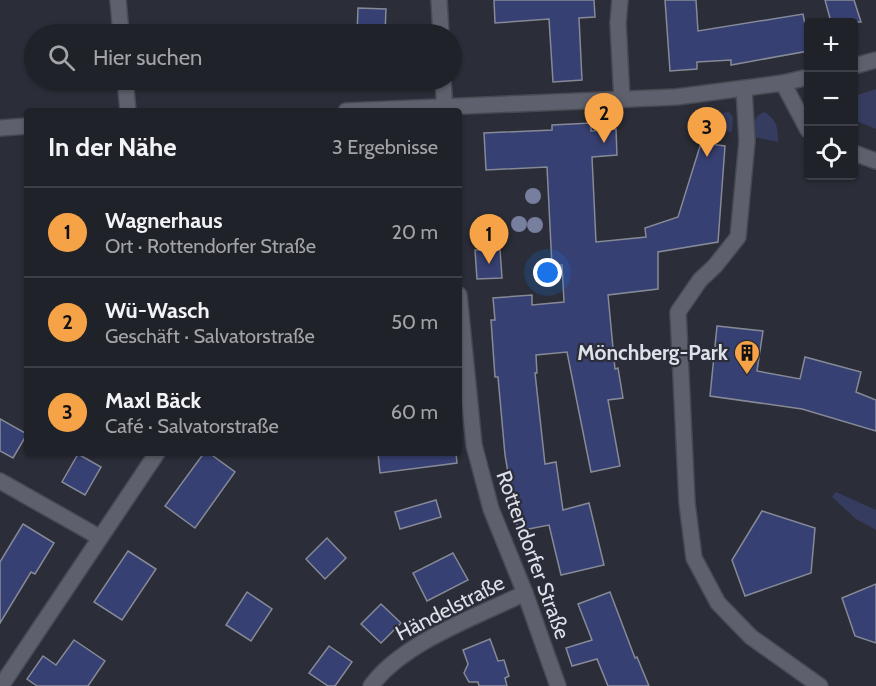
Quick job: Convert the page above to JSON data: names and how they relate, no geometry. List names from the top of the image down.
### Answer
{
  "streets": {
    "street": ["Rottendorfer Straße", "Händelstraße"]
  },
  "crossings": [
    ["Rottendorfer Straße", "Händelstraße"]
  ],
  "places": {
    "building": ["Mönchberg-Park"]
  },
  "page": {
    "map_buttons": ["+", "−"],
    "search": "Hier suchen",
    "pins": ["2", "3", "1"],
    "heading": ["In der Nähe", "3 Ergebnisse"],
    "list": [
      {
        "mark": "1",
        "name": "Wagnerhaus",
        "note": "Ort · Rottendorfer Straße",
        "value": "20 m"
      },
      {
        "mark": "2",
        "name": "Wü-Wasch",
        "note": "Geschäft · Salvatorstraße",
        "value": "50 m"
      },
      {
        "mark": "3",
        "name": "Maxl Bäck",
        "note": "Café · Salvatorstraße",
        "value": "60 m"
      }
    ]
  }
}
